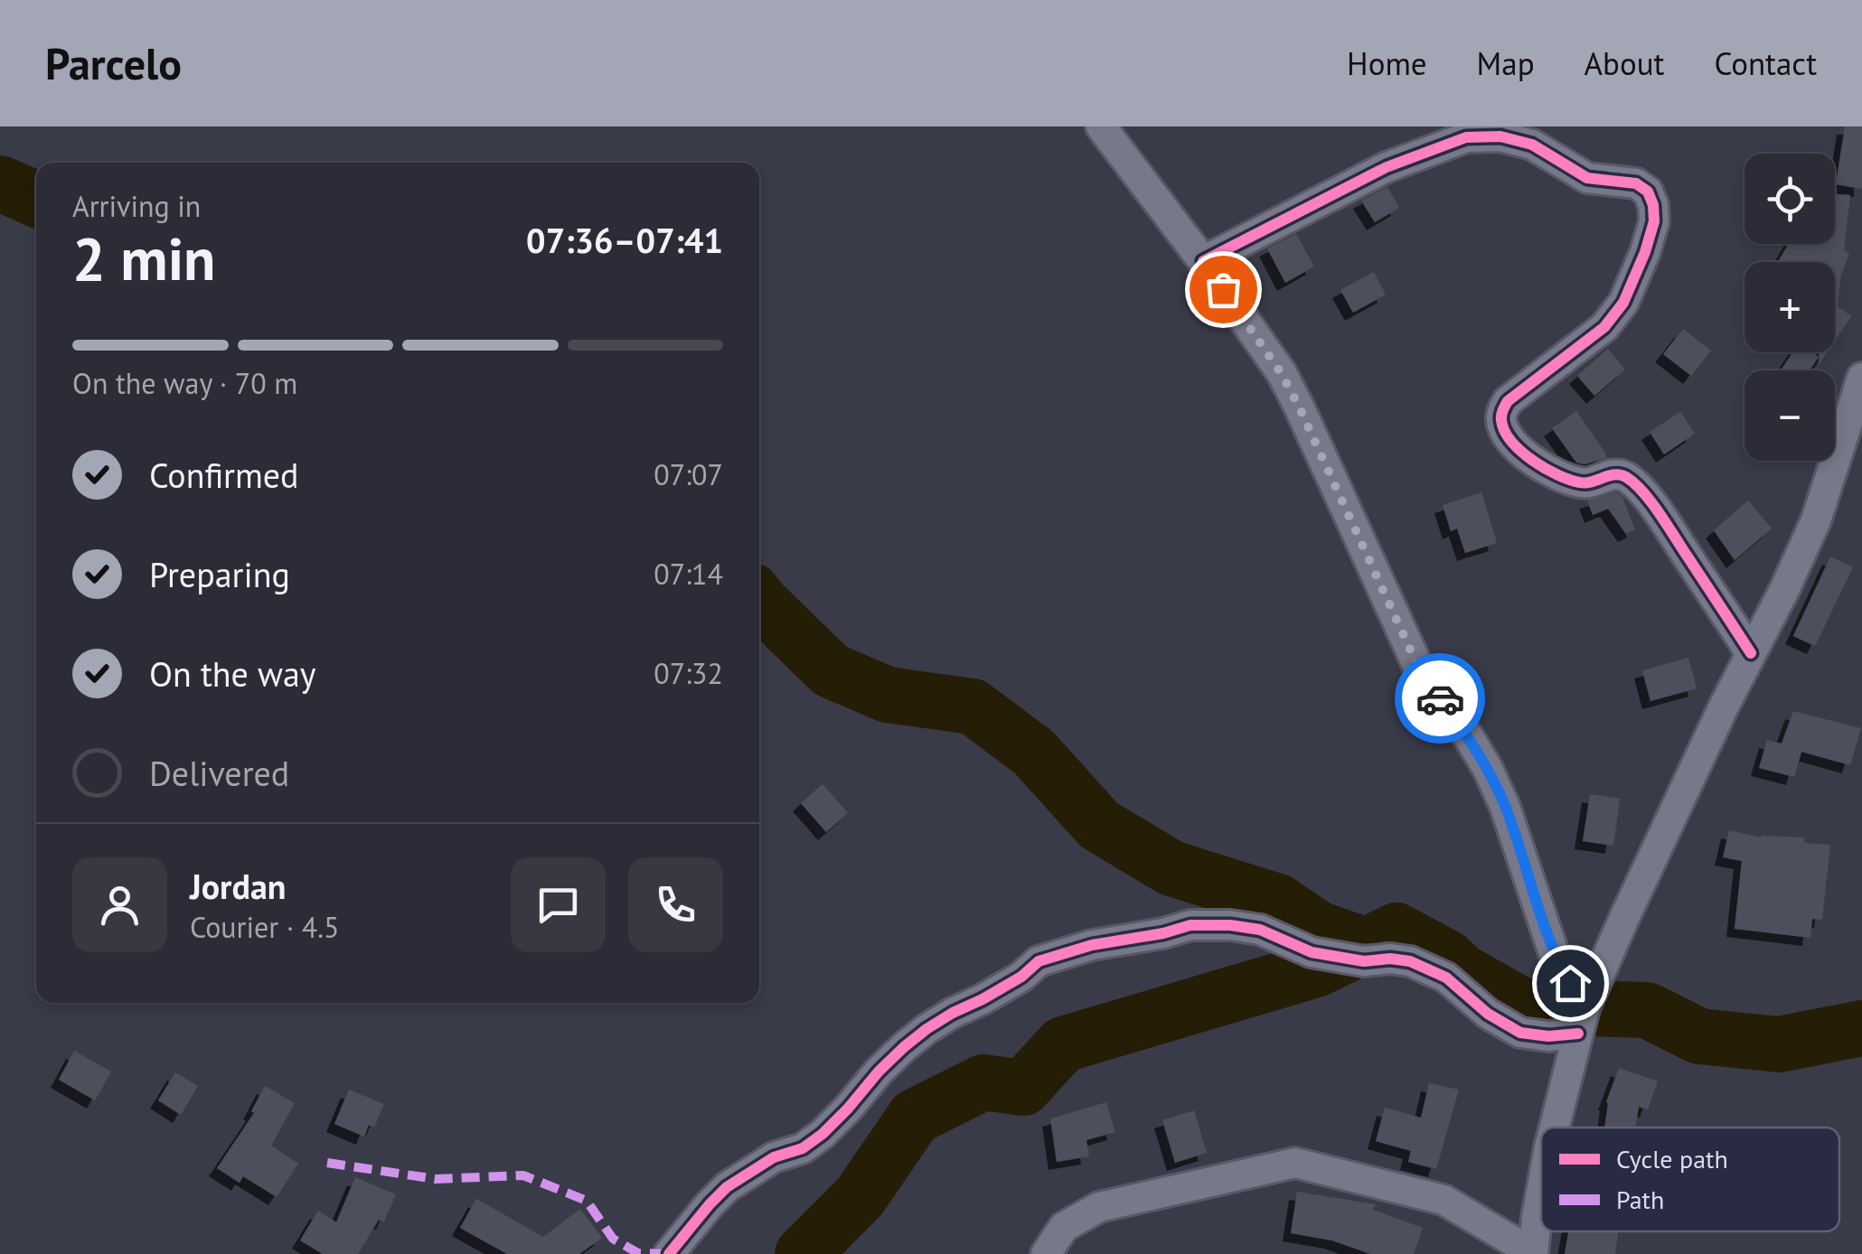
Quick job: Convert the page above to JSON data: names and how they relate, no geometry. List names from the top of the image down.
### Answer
{
  "legend": ["Cycle path", "Path"],
  "page": {
    "header": "Parcelo",
    "nav": [
      "Home",
      "Map",
      "About",
      "Contact"
    ],
    "map_buttons": ["+", "−"],
    "heading": ["2 min", "Arriving in", "07:36–07:41"],
    "panel": ["Jordan", "Courier · 4.5"],
    "bar": "On the way · 70 m",
    "list": [
      ["Confirmed", "07:07"],
      ["Preparing", "07:14"],
      ["On the way", "07:32"],
      "Delivered"
    ]
  }
}
